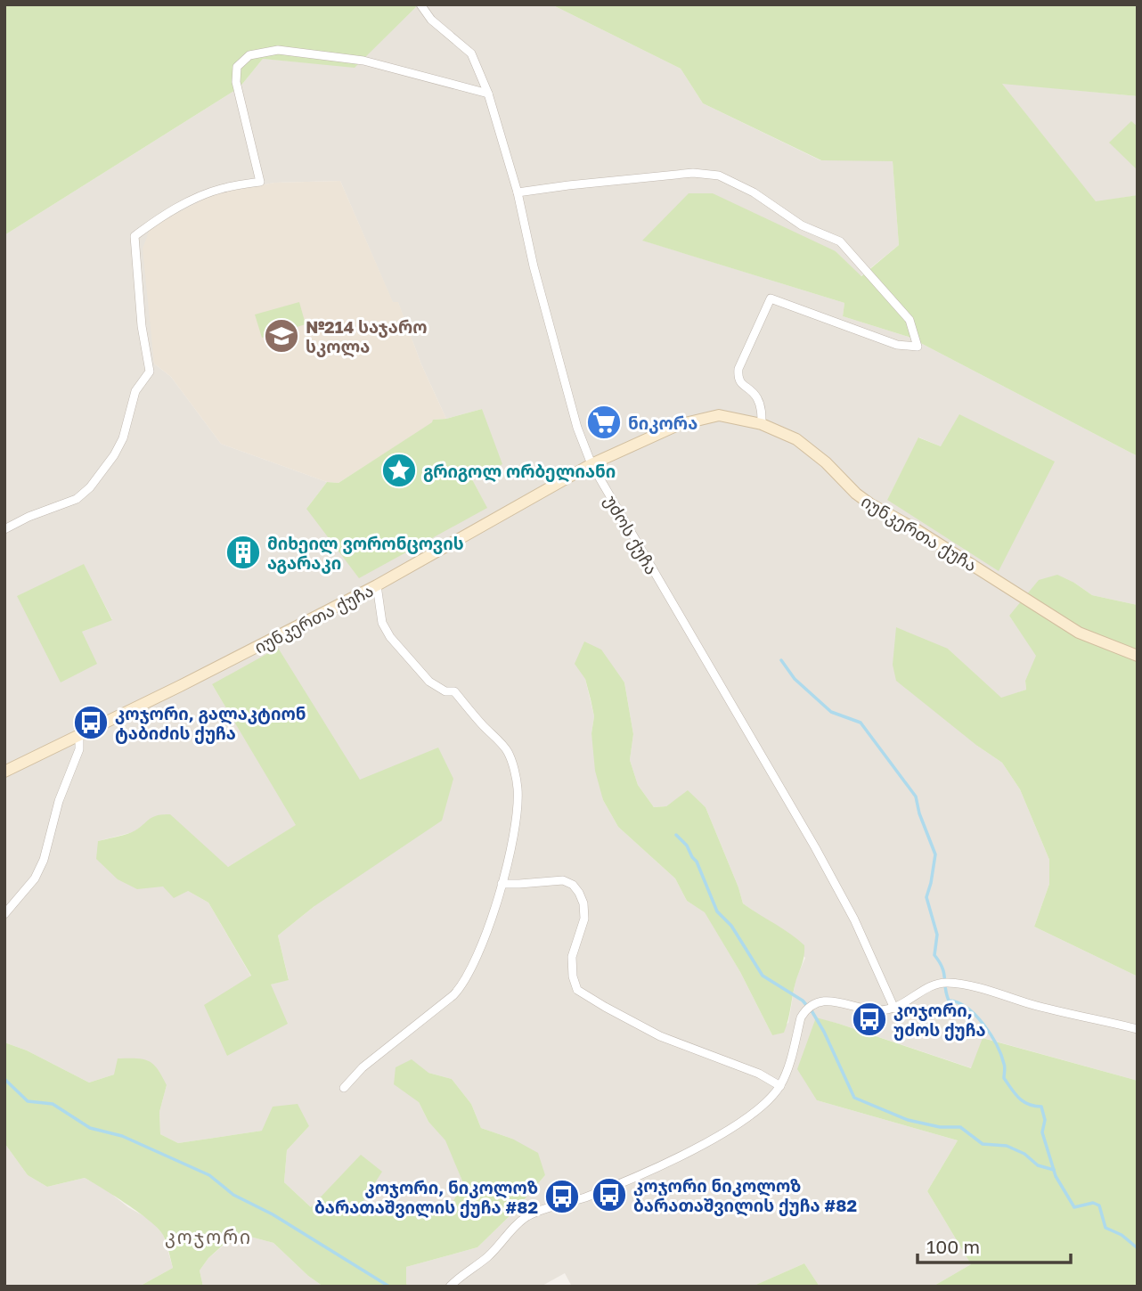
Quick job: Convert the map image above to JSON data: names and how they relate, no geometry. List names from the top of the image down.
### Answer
{
  "streets": {
    "main road": ["იუნკერთა ქუჩა"],
    "street": ["უძოს ქუჩა"]
  },
  "crossings": [
    ["იუნკერთა ქუჩა", "უძოს ქუჩა"]
  ],
  "districts": ["კოჯორი"],
  "places": {
    "school or university": ["№214 საჯარო სკოლა"],
    "supermarket": ["ნიკორა"],
    "place": ["გრიგოლ ორბელიანი"],
    "building": ["მიხეილ ვორონცოვის აგარაკი"],
    "bus stop": [
      "კოჯორი, გალაკტიონ ტაბიძის ქუჩა",
      "კოჯორი, უძოს ქუჩა",
      "კოჯორი ნიკოლოზ ბარათაშვილის ქუჩა #82",
      "კოჯორი, ნიკოლოზ ბარათაშვილის ქუჩა #82"
    ]
  },
  "scale_bar": "100 m"
}
